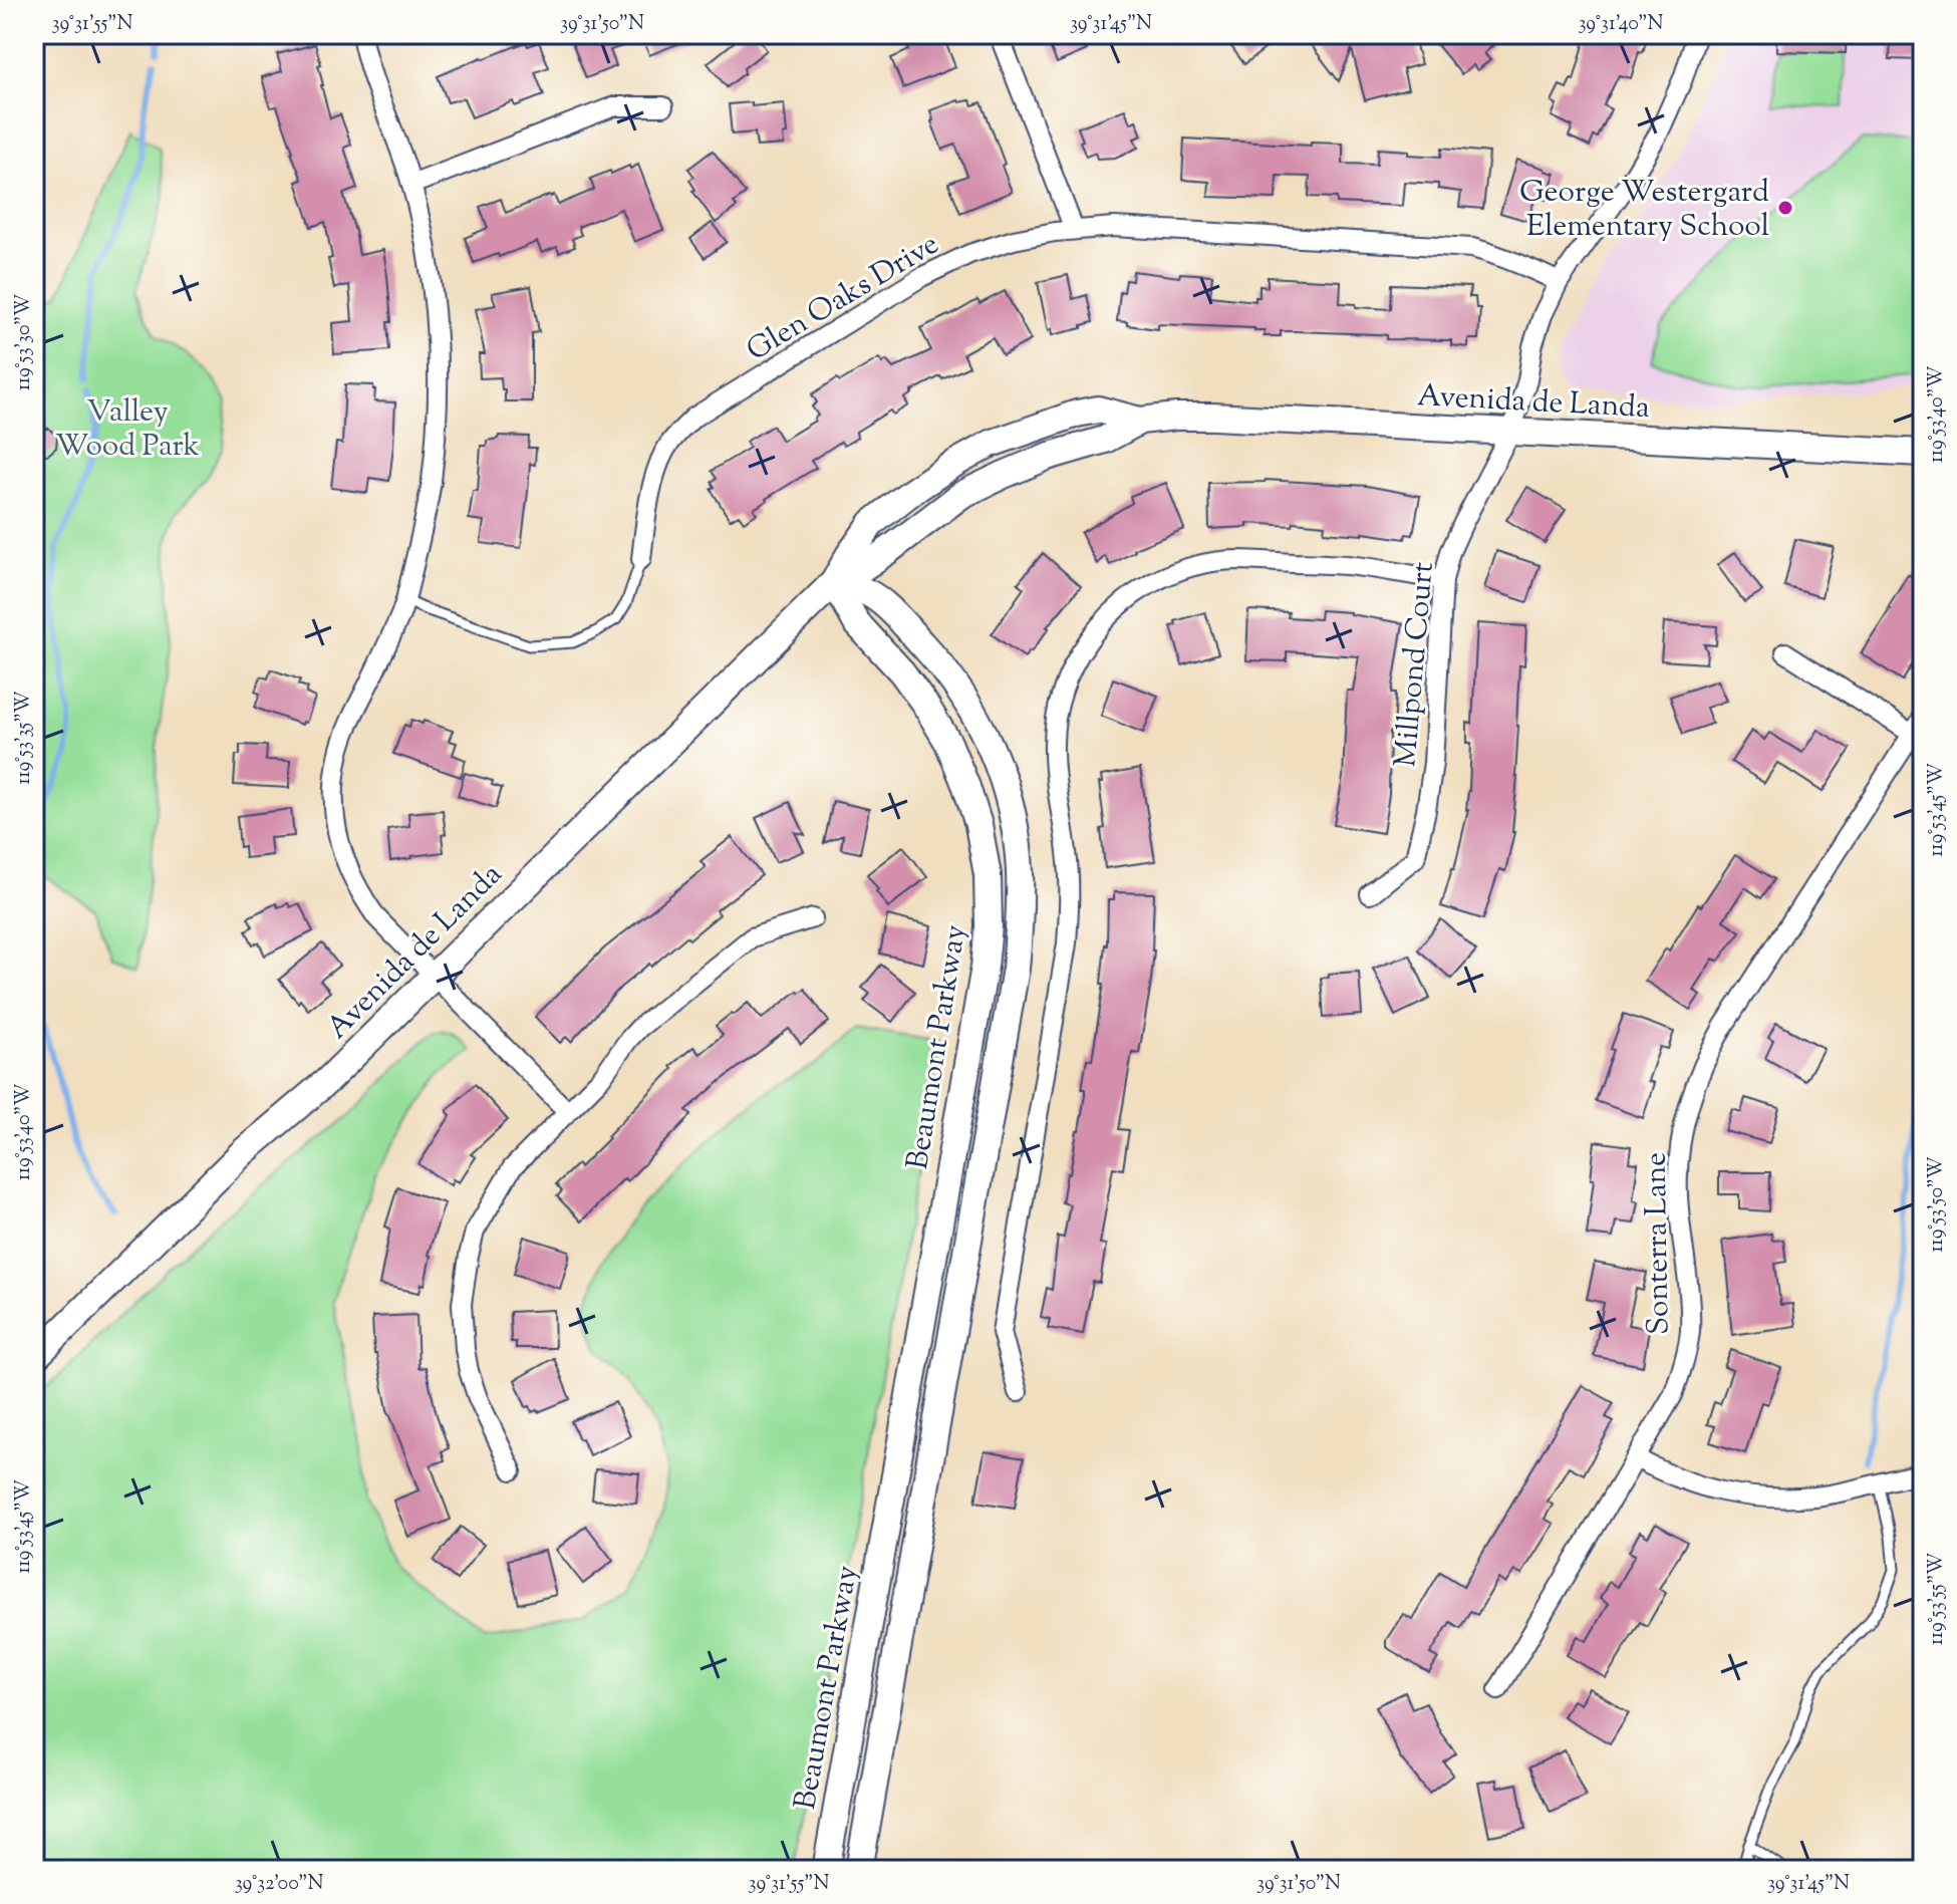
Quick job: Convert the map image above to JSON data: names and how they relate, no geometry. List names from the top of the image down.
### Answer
{
  "streets": {
    "street": [
      "Glen Oaks Drive",
      "Avenida de Landa",
      "Millpond Court",
      "Beaumont Parkway",
      "Sonterra Lane"
    ]
  },
  "crossings": [
    ["Glen Oaks Drive", "Millpond Court"],
    ["Avenida de Landa", "Millpond Court"],
    ["Avenida de Landa", "Beaumont Parkway"]
  ],
  "parks": ["Valley Wood Park"],
  "places": ["George Westergard Elementary School"],
  "coordinates": [
    "39°31'55\"N",
    "39°31'50\"N",
    "39°31'45\"N",
    "39°31'40\"N",
    "119°53'30\"W",
    "119°53'40\"W",
    "119°53'35\"W",
    "119°53'45\"W",
    "119°53'50\"W",
    "119°53'55\"W",
    "39°32'00\"N"
  ]
}
